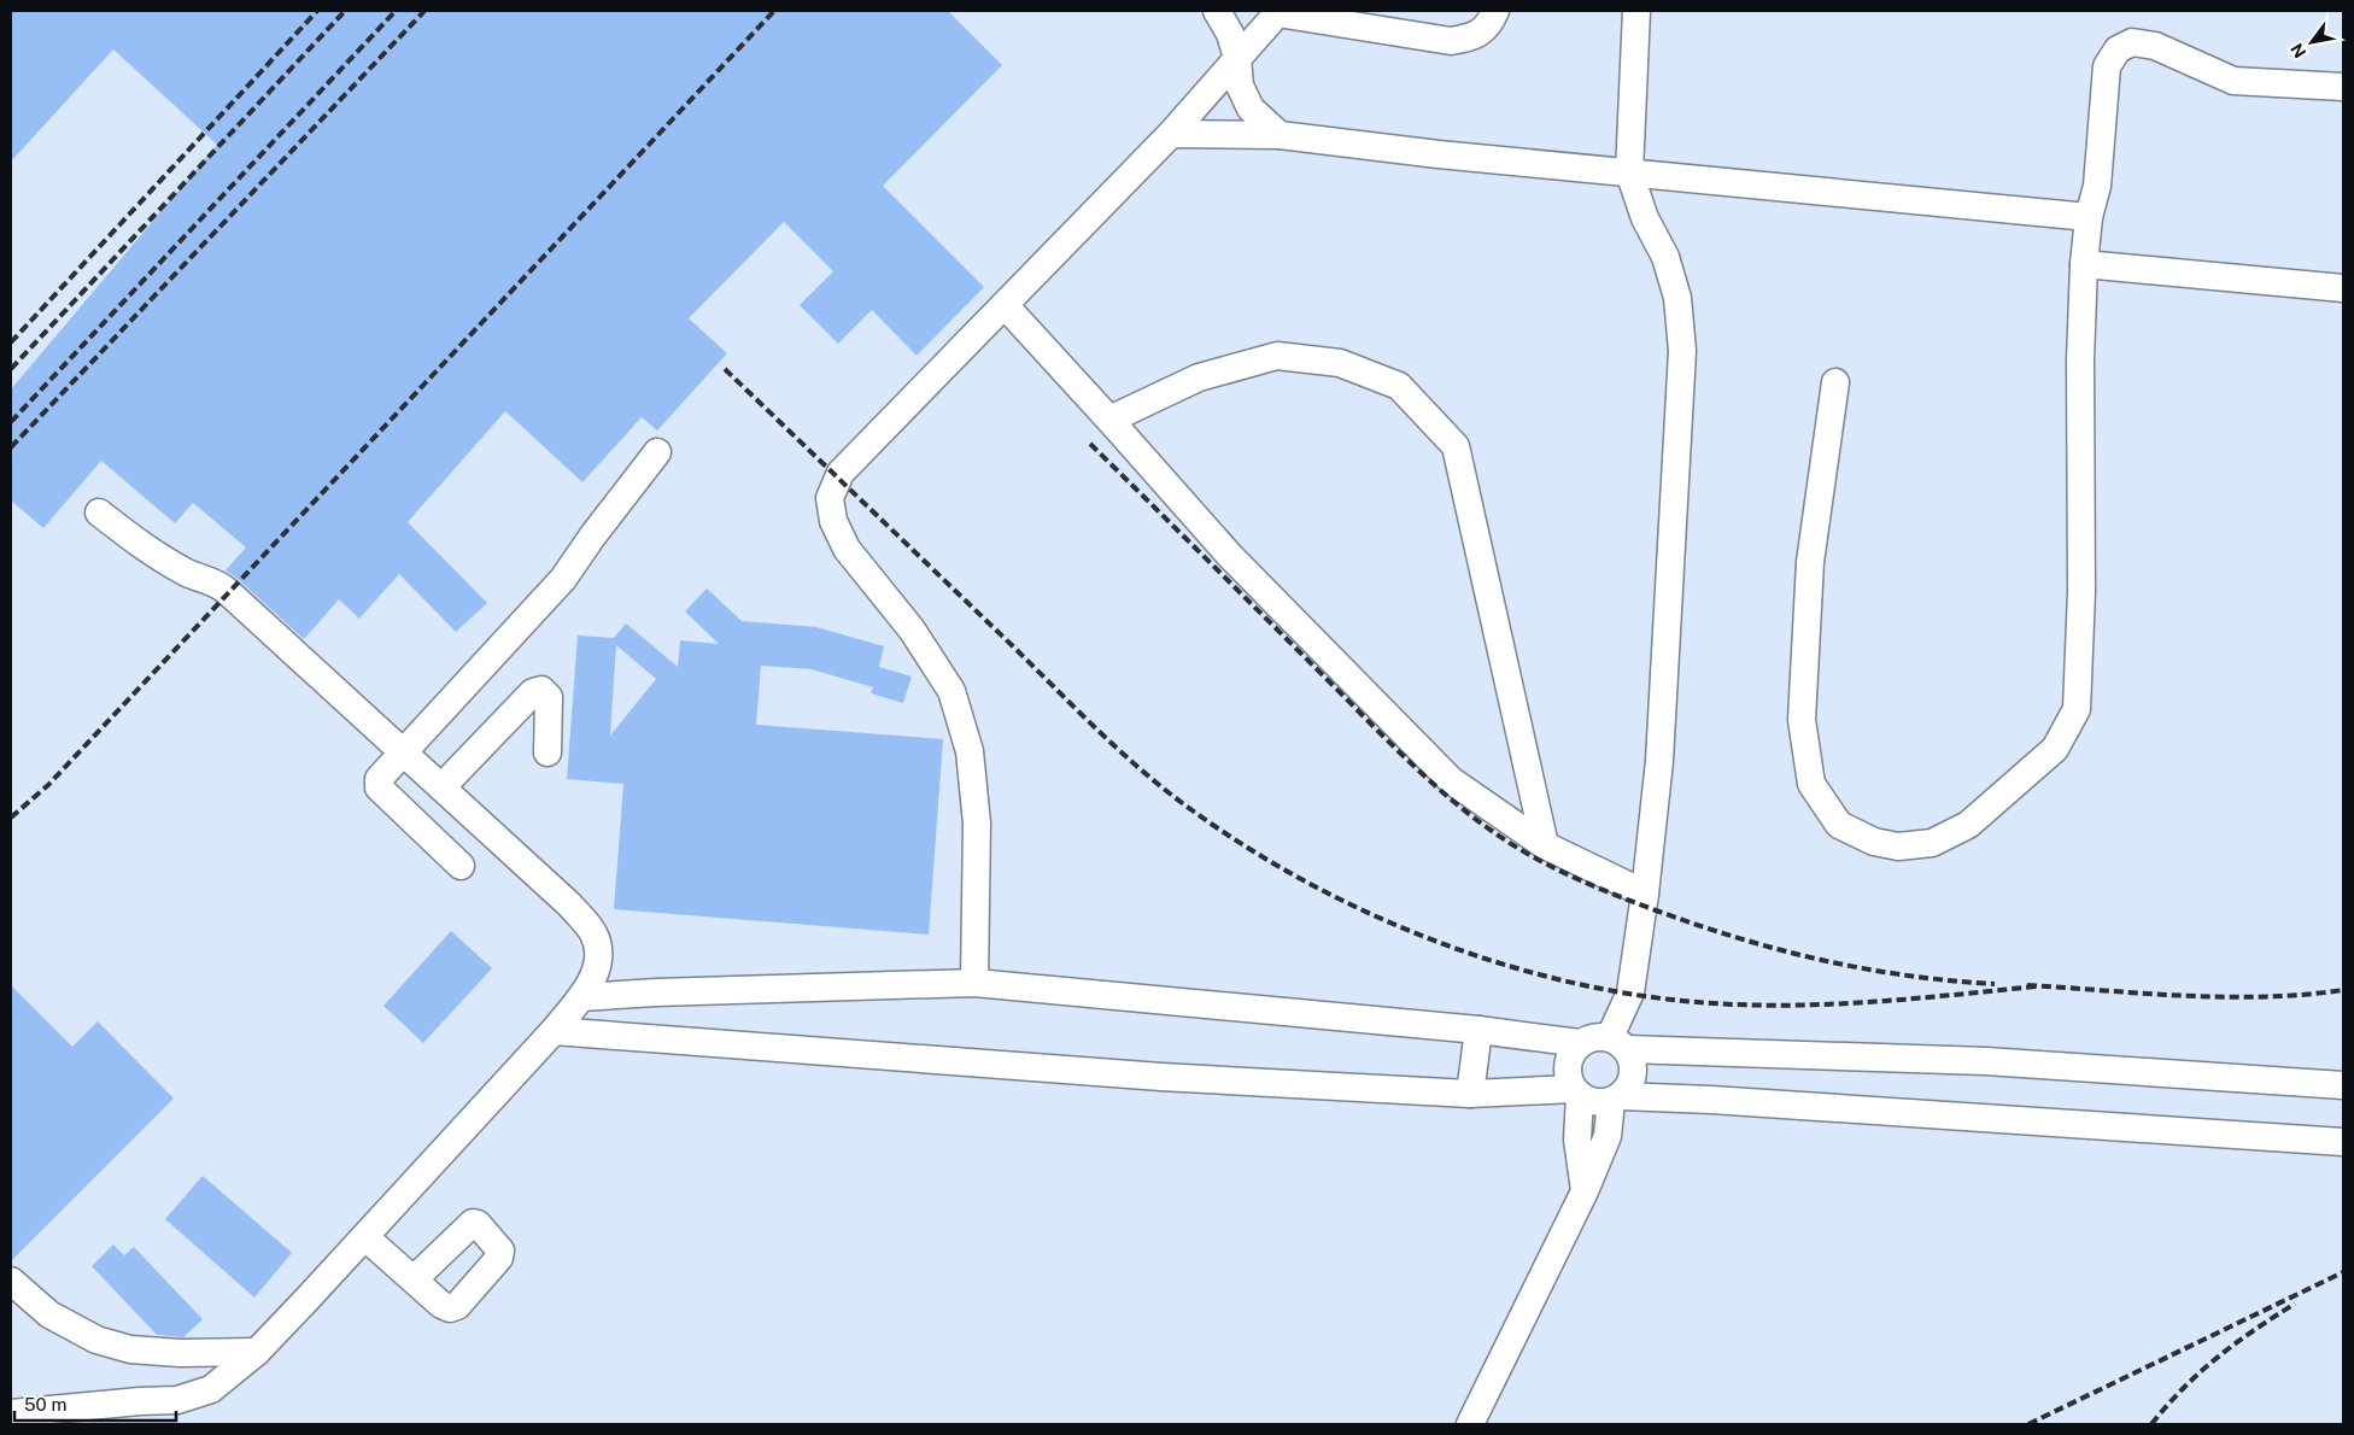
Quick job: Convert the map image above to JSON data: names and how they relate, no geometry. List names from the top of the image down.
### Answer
{
  "scale_bar": "50 m",
  "north": "bottom left"
}
